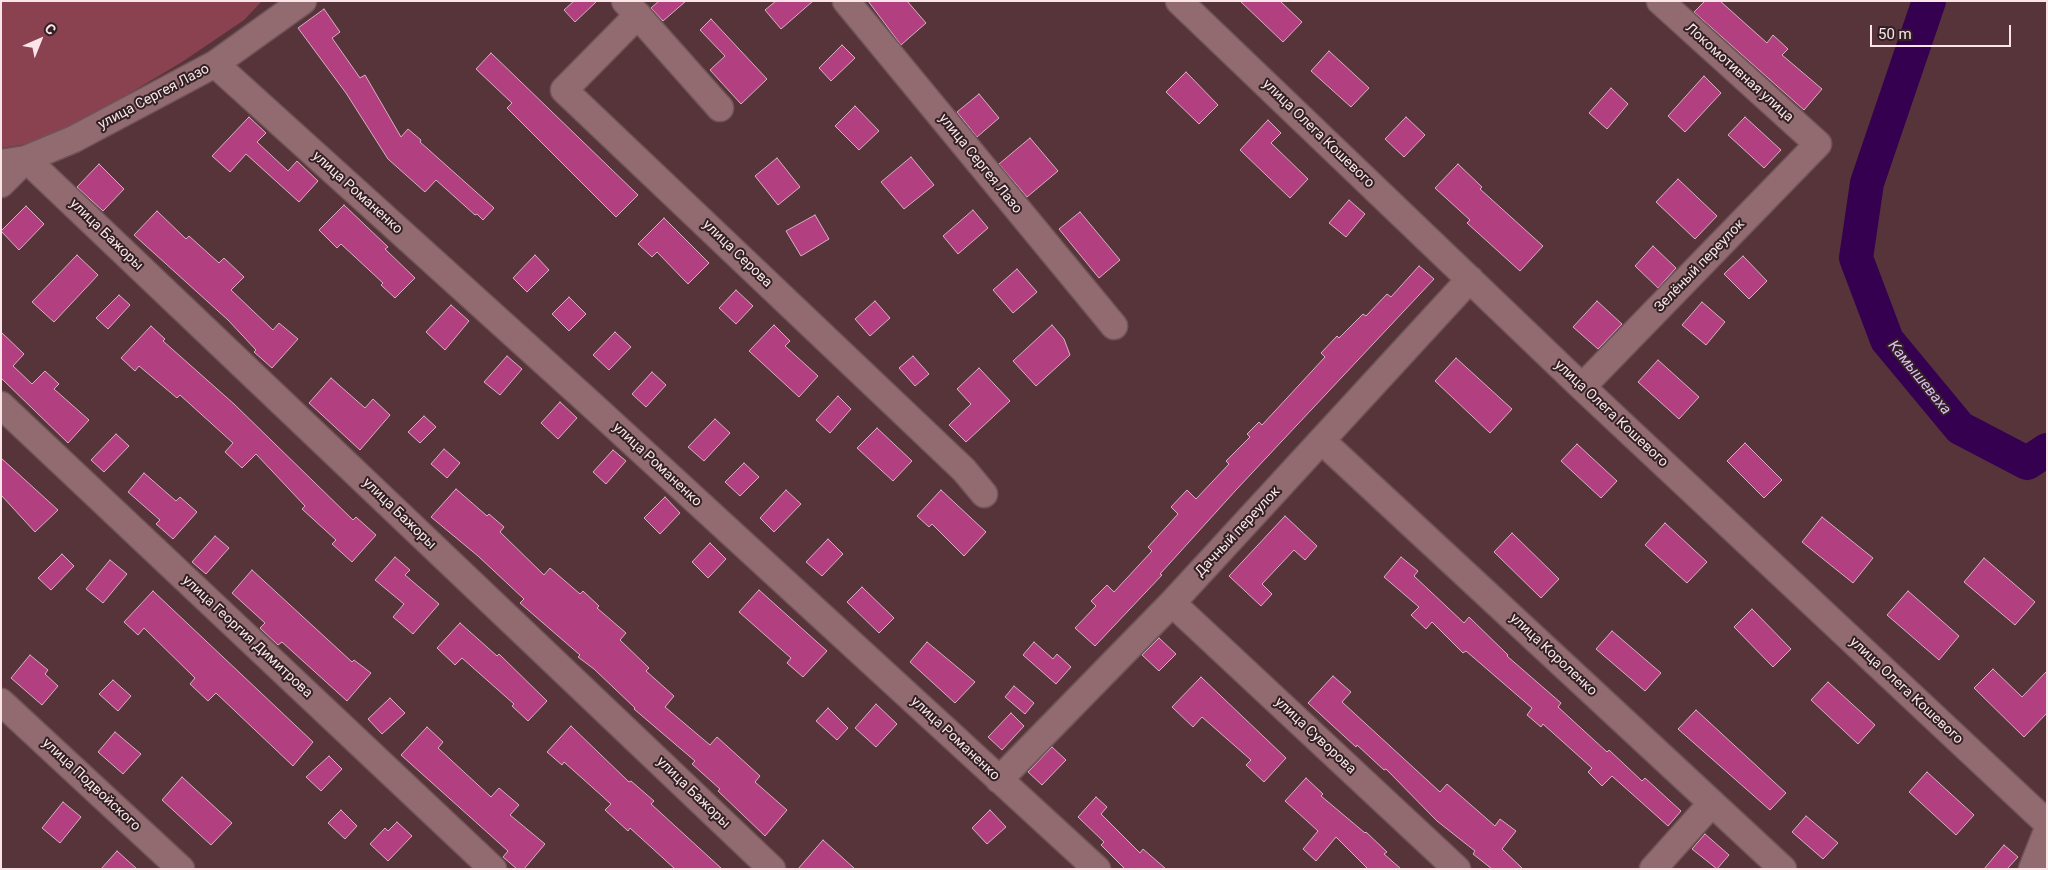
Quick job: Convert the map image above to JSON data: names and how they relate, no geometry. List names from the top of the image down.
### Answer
{
  "streets": {
    "street": [
      "Локомотивная улица",
      "улица Сергея Лазо",
      "улица Олега Кошевого",
      "улица Романенко",
      "улица Бажоры",
      "улица Серова",
      "Зелёный переулок",
      "Дачный переулок",
      "улица Георгия Димитрова",
      "улица Короленко",
      "улица Суворова",
      "улица Подвойского"
    ]
  },
  "crossings": [
    ["Локомотивная улица", "Зелёный переулок"],
    ["улица Сергея Лазо", "улица Романенко"],
    ["улица Сергея Лазо", "улица Бажоры"],
    ["улица Олега Кошевого", "Зелёный переулок"],
    ["улица Олега Кошевого", "Дачный переулок"],
    ["улица Романенко", "Дачный переулок"],
    ["Дачный переулок", "улица Короленко"],
    ["Дачный переулок", "улица Суворова"]
  ],
  "water": ["Камышеваха"],
  "scale_bar": "50 m",
  "north": "top right"
}
